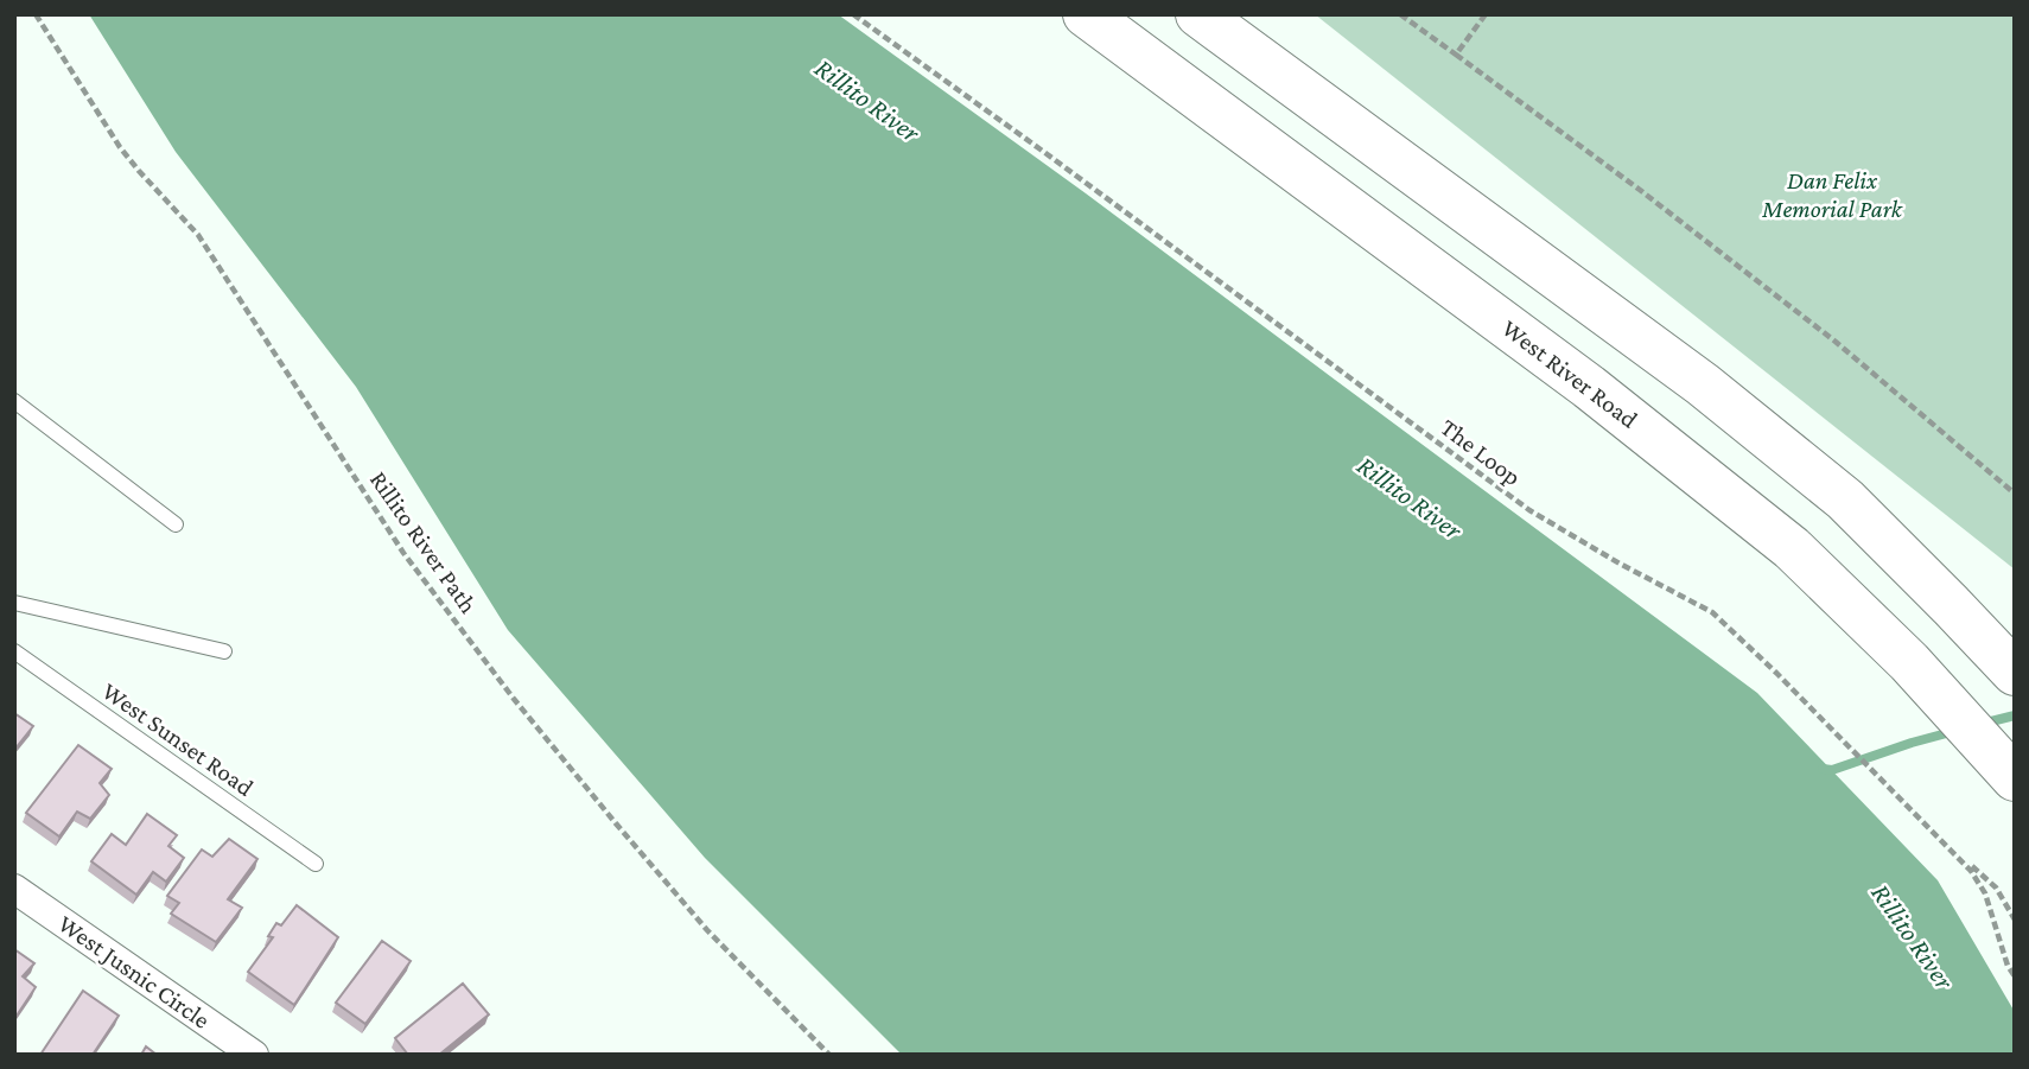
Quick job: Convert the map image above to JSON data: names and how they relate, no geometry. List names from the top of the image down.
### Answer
{
  "streets": {
    "main road": ["West River Road"],
    "street": ["West Jusnic Circle"],
    "lane": ["West Sunset Road"],
    "path": ["The Loop", "Rillito River Path"]
  },
  "water": ["Rillito River"],
  "parks": ["Dan Felix Memorial Park"]
}
